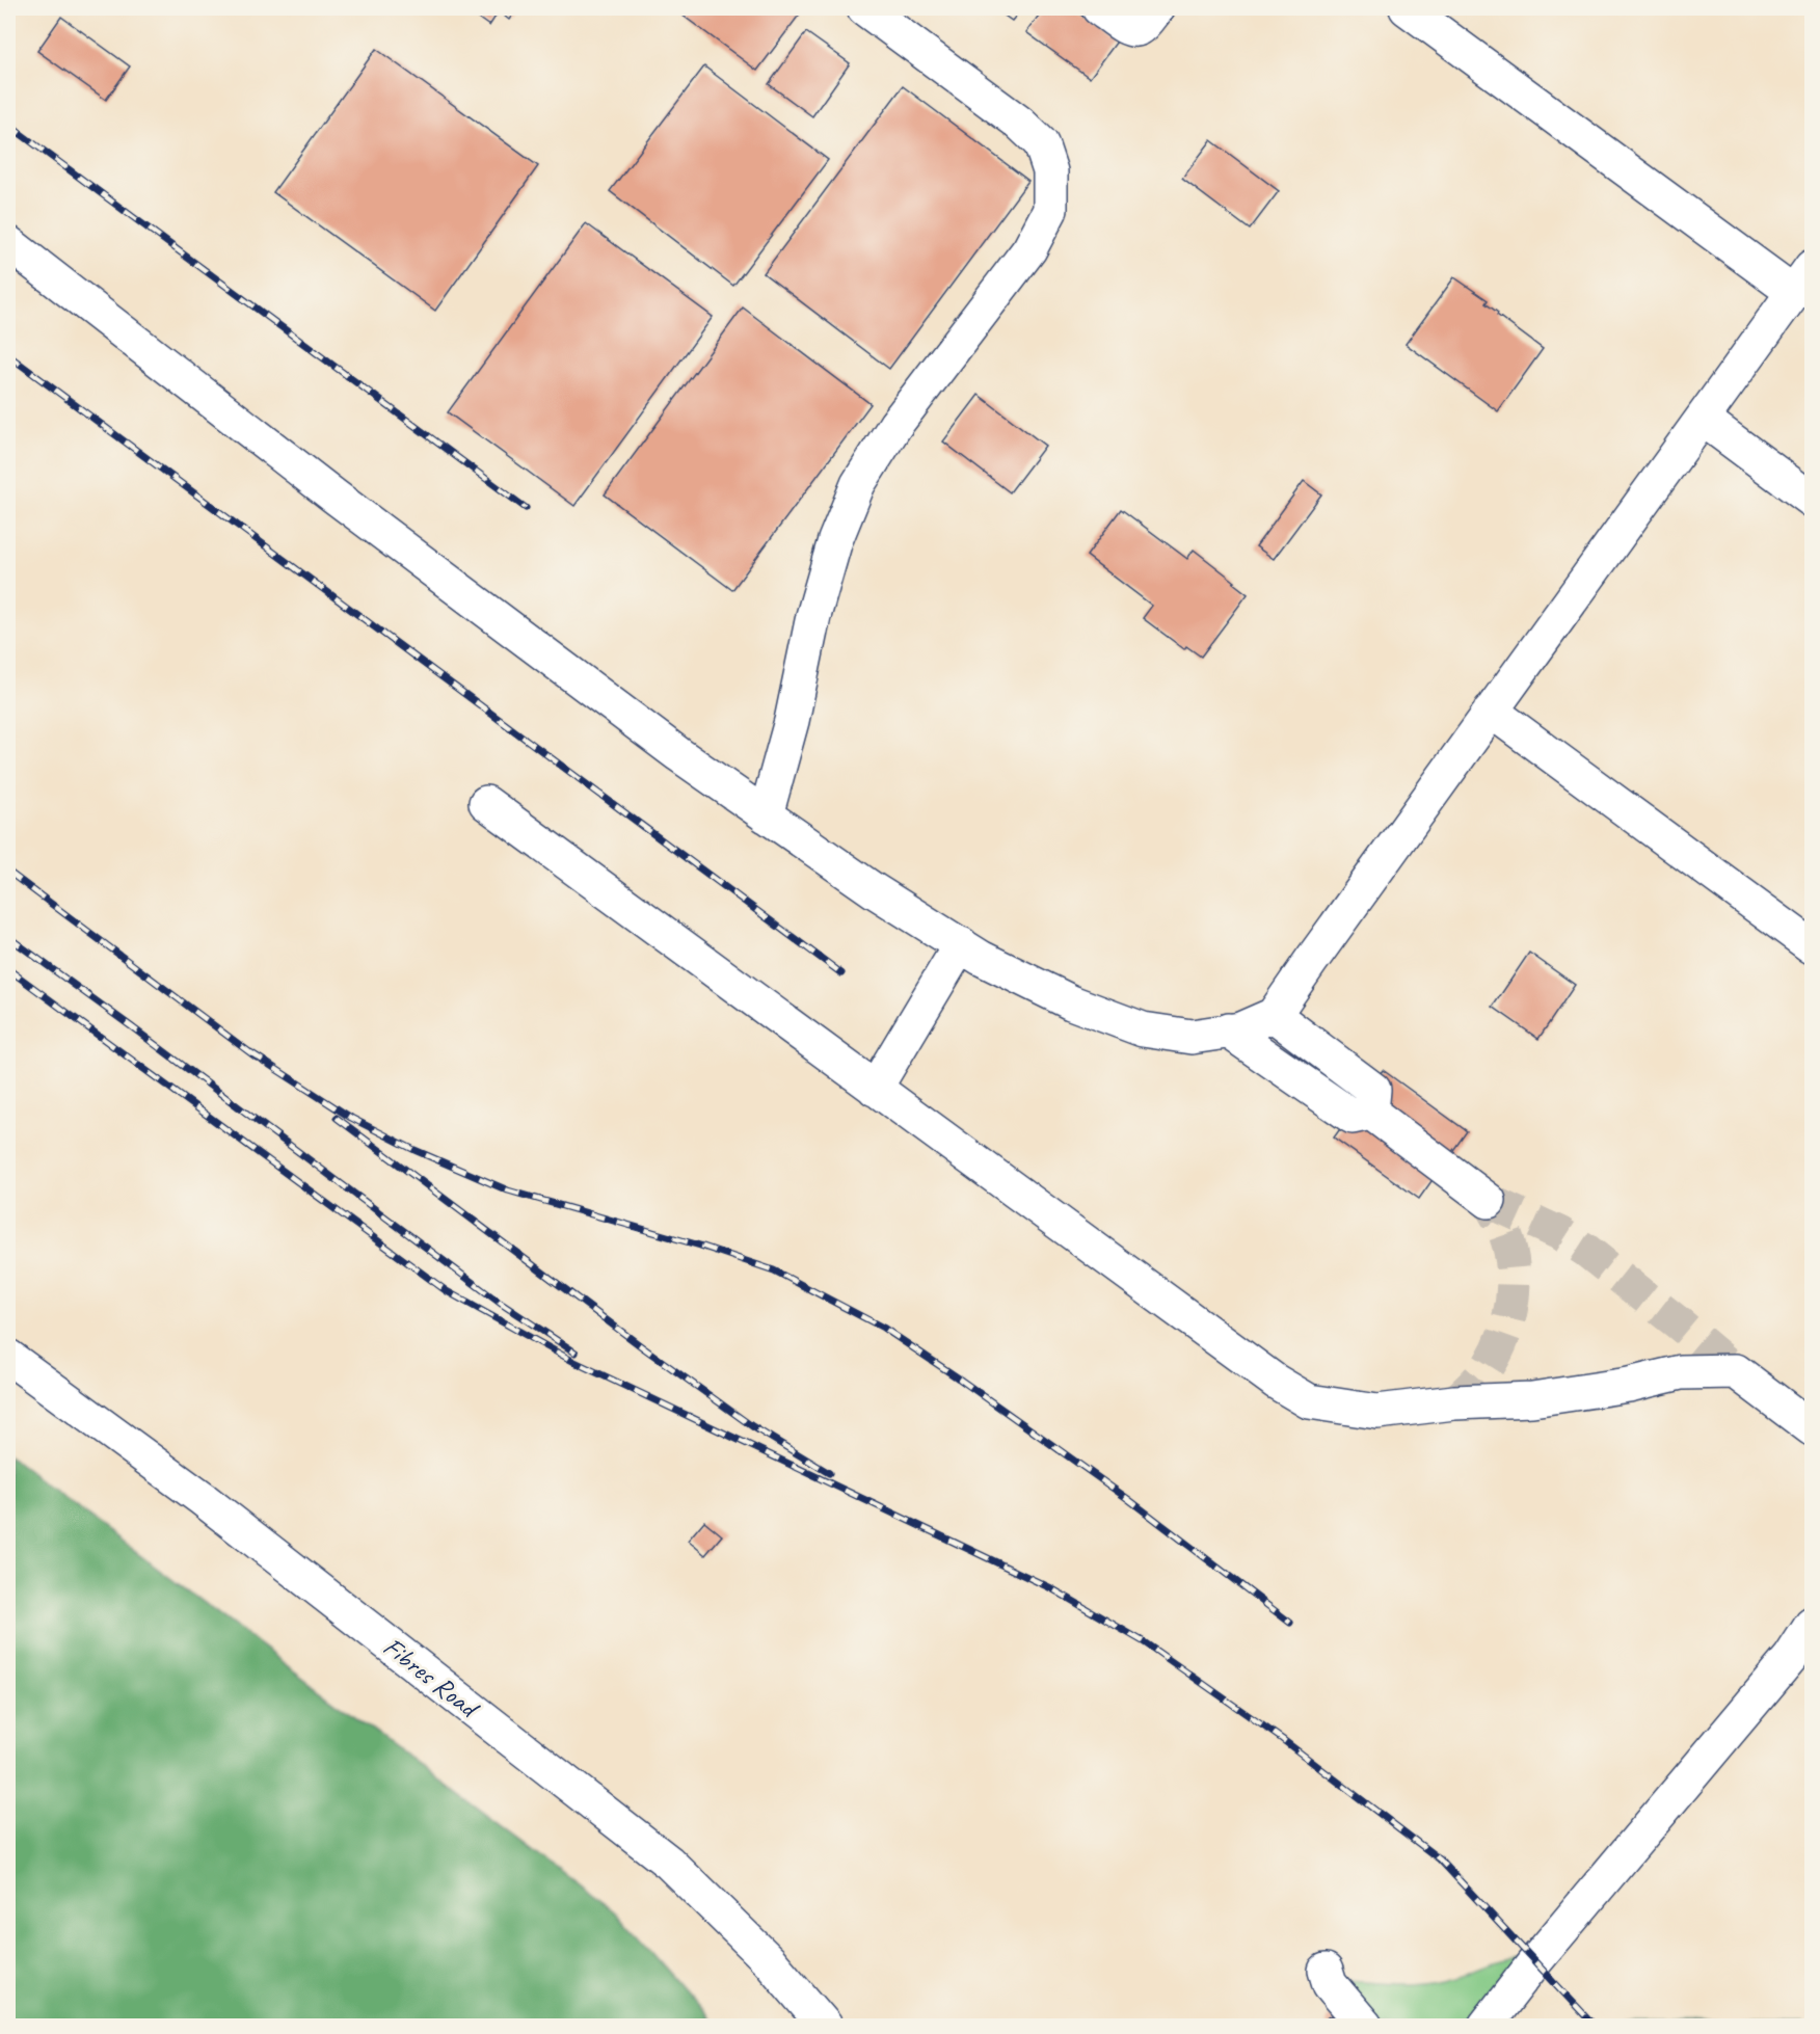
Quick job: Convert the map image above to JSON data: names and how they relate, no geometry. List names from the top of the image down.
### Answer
{
  "streets": {
    "street": ["Fibres Road"]
  }
}
